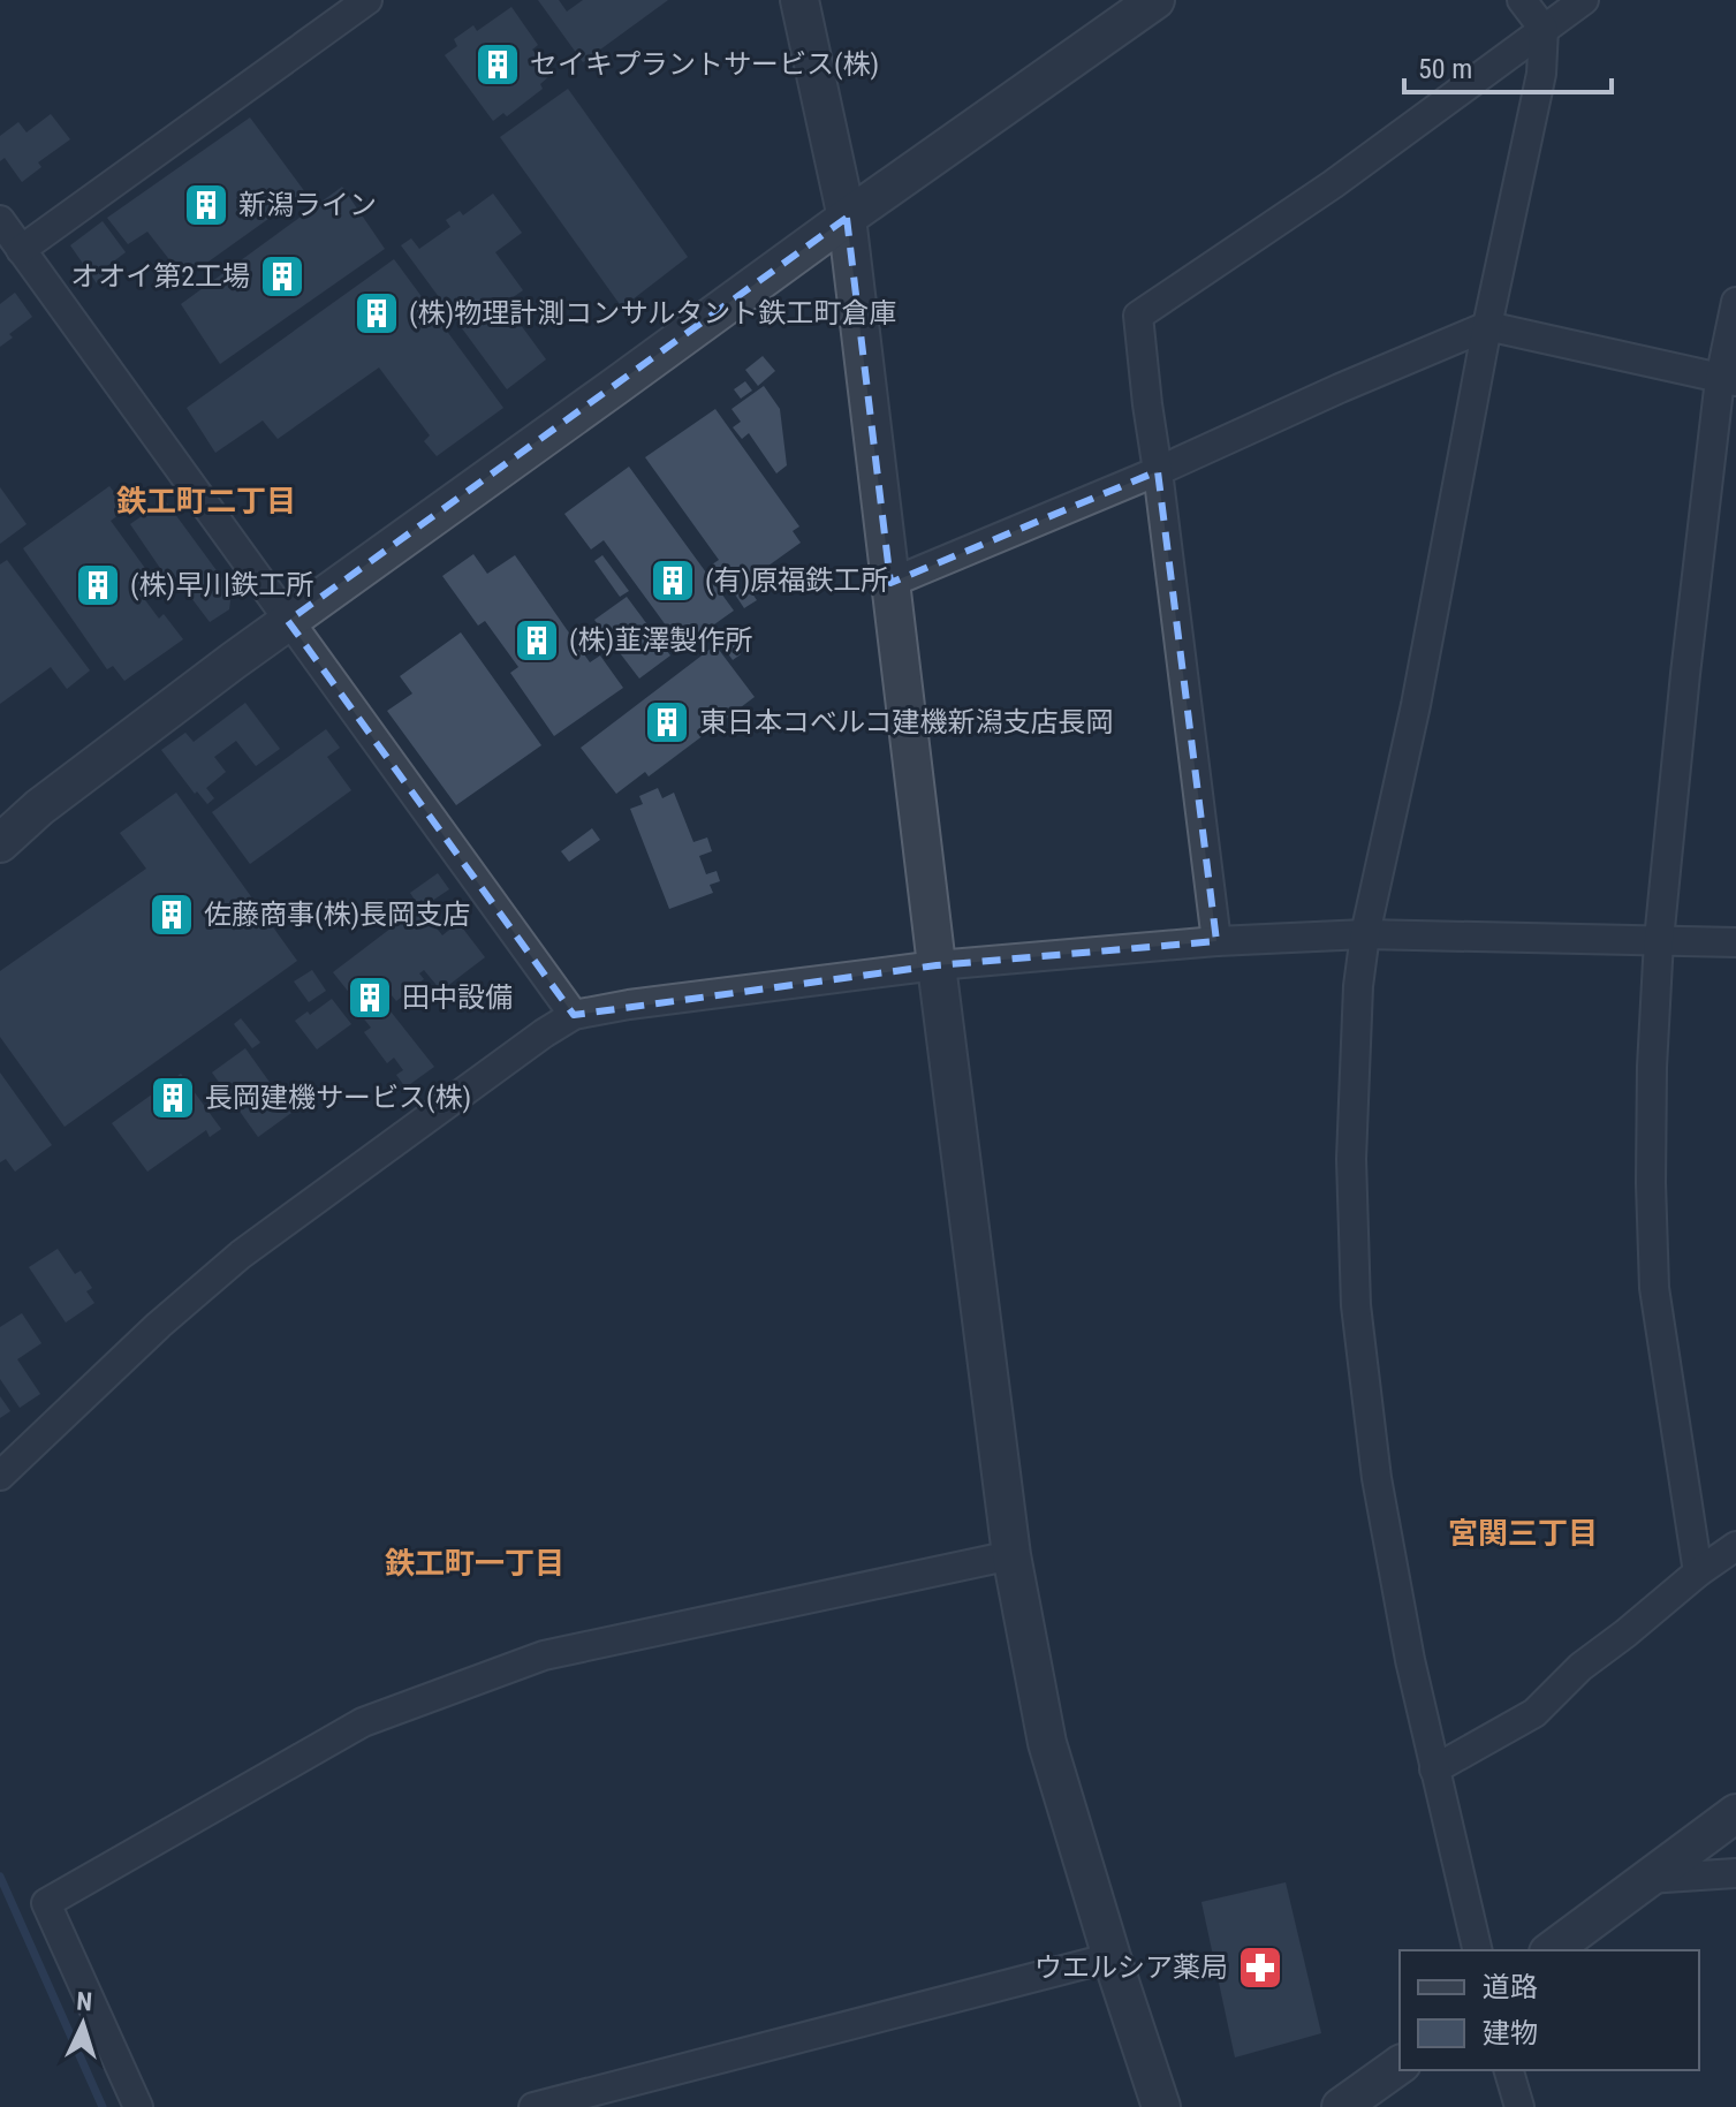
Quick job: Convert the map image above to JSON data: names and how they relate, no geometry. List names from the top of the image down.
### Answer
{
  "districts": ["鉄工町二丁目", "宮関三丁目", "鉄工町一丁目"],
  "places": {
    "building": [
      "セイキプラントサービス(株)",
      "新潟ライン",
      "オオイ第2工場",
      "(株)物理計測コンサルタント鉄工町倉庫",
      "(有)原福鉄工所",
      "(株)早川鉄工所",
      "(株)韮澤製作所",
      "東日本コベルコ建機新潟支店長岡",
      "佐藤商事(株)長岡支店",
      "田中設備",
      "長岡建機サービス(株)"
    ],
    "pharmacy": ["ウエルシア薬局"]
  },
  "legend": ["道路", "建物"],
  "scale_bar": "50 m",
  "north": "top"
}
